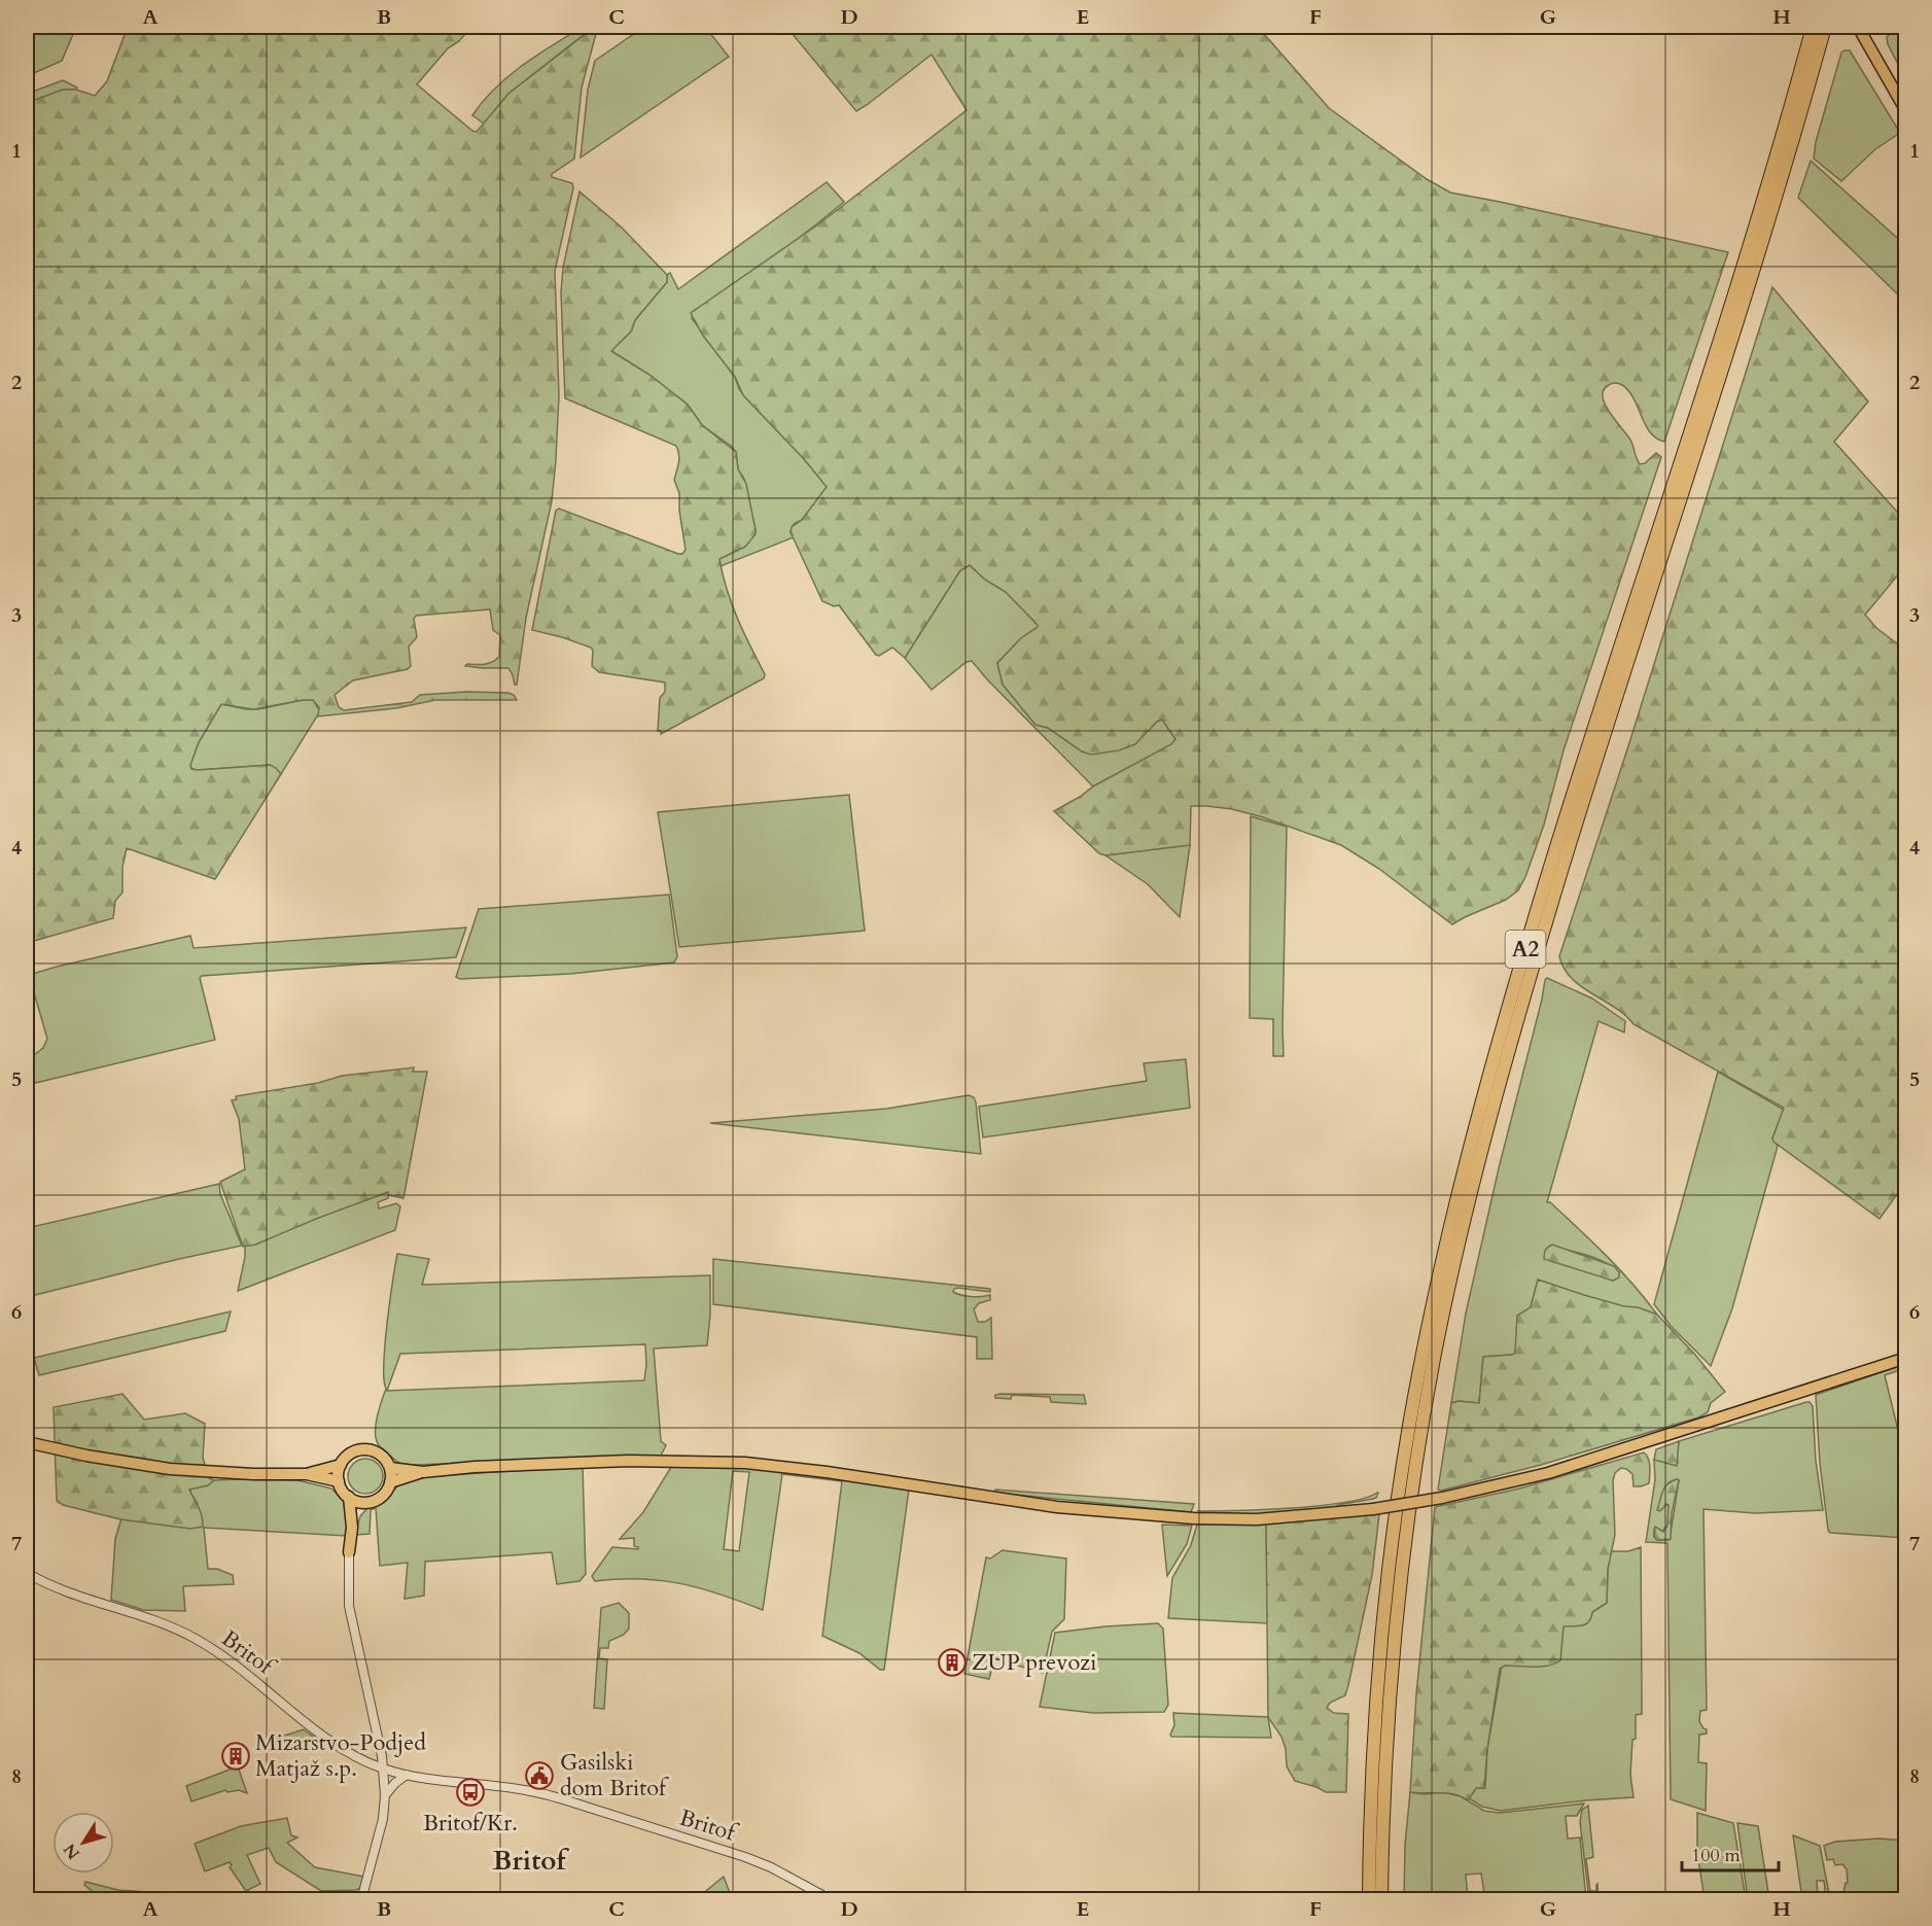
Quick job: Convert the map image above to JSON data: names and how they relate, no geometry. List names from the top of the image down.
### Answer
{
  "streets": {
    "highway": ["A2"],
    "street": ["Britof"]
  },
  "districts": ["Britof"],
  "places": {
    "building": ["ZUP prevozi", "Mizarstvo-Podjed Matjaž s.p."],
    "public building": ["Gasilski dom Britof"],
    "bus stop": ["Britof/Kr."]
  },
  "scale_bar": "100 m",
  "north": "bottom left",
  "grid": {
    "columns": [
      "A",
      "B",
      "C",
      "D",
      "E",
      "F",
      "G",
      "H"
    ],
    "rows": [
      "1",
      "2",
      "3",
      "4",
      "5",
      "6",
      "7",
      "8"
    ]
  }
}
